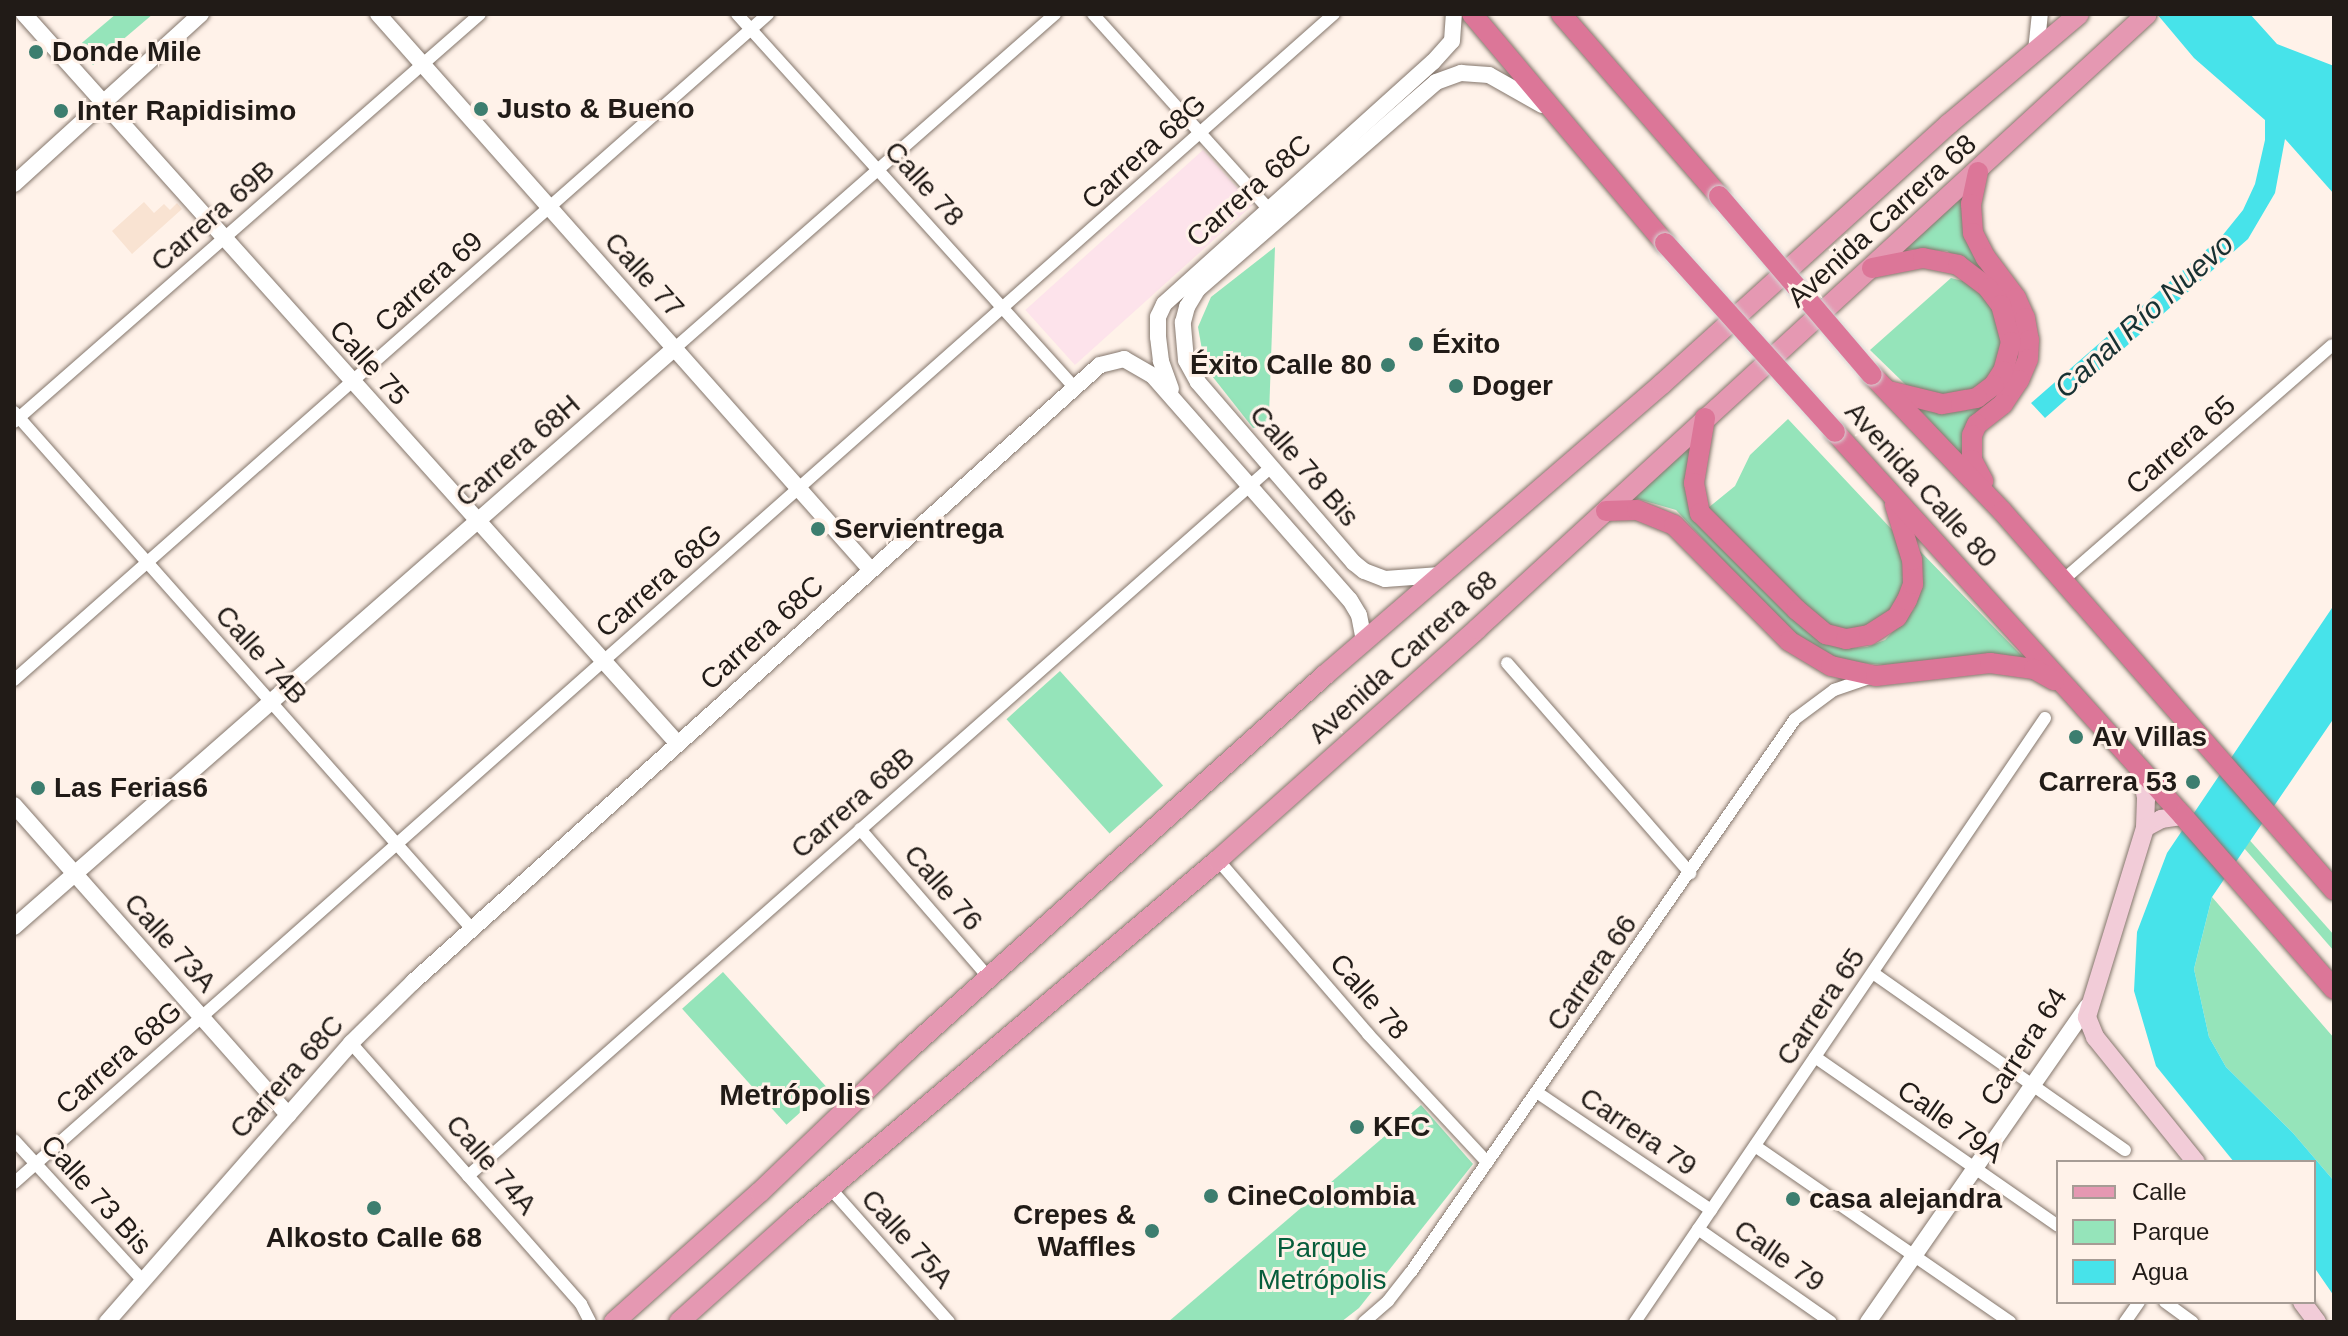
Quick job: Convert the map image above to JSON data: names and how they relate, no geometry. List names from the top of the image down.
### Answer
{
  "streets": {
    "highway": ["Avenida Calle 80"],
    "main road": ["Avenida Carrera 68", "Carrera 64"],
    "street": [
      "Carrera 68G",
      "Calle 78",
      "Carrera 68C",
      "Carrera 69B",
      "Calle 77",
      "Carrera 69",
      "Calle 75",
      "Carrera 65",
      "Carrera 68H",
      "Calle 78 Bis",
      "Calle 74B",
      "Carrera 68B",
      "Calle 76",
      "Calle 73A",
      "Carrera 66",
      "Calle 79A",
      "Carrera 79",
      "Calle 74A",
      "Calle 73 Bis",
      "Calle 75A",
      "Calle 79"
    ]
  },
  "crossings": [
    ["Carrera 68G", "Calle 78"],
    ["Carrera 68G", "Calle 77"],
    ["Carrera 68G", "Calle 75"],
    ["Carrera 68G", "Calle 74B"],
    ["Carrera 68G", "Calle 73A"],
    ["Carrera 68G", "Calle 73 Bis"],
    ["Calle 78", "Carrera 68C"],
    ["Calle 78", "Avenida Carrera 68"],
    ["Calle 78", "Carrera 69"],
    ["Calle 78", "Carrera 68H"],
    ["Calle 78", "Carrera 66"],
    ["Carrera 68C", "Calle 77"],
    ["Carrera 68C", "Calle 75"],
    ["Carrera 68C", "Calle 78 Bis"],
    ["Carrera 68C", "Avenida Calle 80"],
    ["Carrera 68C", "Calle 74B"],
    ["Carrera 68C", "Calle 73A"],
    ["Carrera 68C", "Calle 74A"],
    ["Carrera 68C", "Calle 73 Bis"],
    ["Carrera 69B", "Calle 77"],
    ["Carrera 69B", "Calle 75"],
    ["Carrera 69B", "Calle 74B"],
    ["Avenida Carrera 68", "Calle 78 Bis"],
    ["Avenida Carrera 68", "Calle 76"],
    ["Avenida Carrera 68", "Calle 75A"],
    ["Calle 77", "Carrera 69"],
    ["Calle 77", "Carrera 68H"],
    ["Carrera 69", "Calle 75"],
    ["Carrera 69", "Calle 74B"],
    ["Calle 75", "Carrera 68H"],
    ["Carrera 65", "Avenida Calle 80"],
    ["Carrera 65", "Calle 79A"],
    ["Carrera 65", "Carrera 79"],
    ["Carrera 65", "Calle 79"],
    ["Carrera 68H", "Calle 74B"],
    ["Carrera 68H", "Calle 73A"],
    ["Calle 78 Bis", "Carrera 68B"],
    ["Avenida Calle 80", "Carrera 64"],
    ["Carrera 68B", "Calle 76"],
    ["Carrera 68B", "Calle 74A"],
    ["Carrera 66", "Carrera 79"],
    ["Carrera 64", "Calle 79A"]
  ],
  "districts": ["Metrópolis"],
  "water": ["Canal Río Nuevo"],
  "parks": ["Parque Metrópolis"],
  "places": [
    "Donde Mile",
    "Justo & Bueno",
    "Inter Rapidisimo",
    "Éxito",
    "Éxito Calle 80",
    "Doger",
    "Servientrega",
    "Av Villas",
    "Carrera 53",
    "Las Ferias6",
    "KFC",
    "CineColombia",
    "casa alejandra",
    "Alkosto Calle 68",
    "Crepes & Waffles"
  ],
  "legend": ["Calle", "Parque", "Agua"]
}
